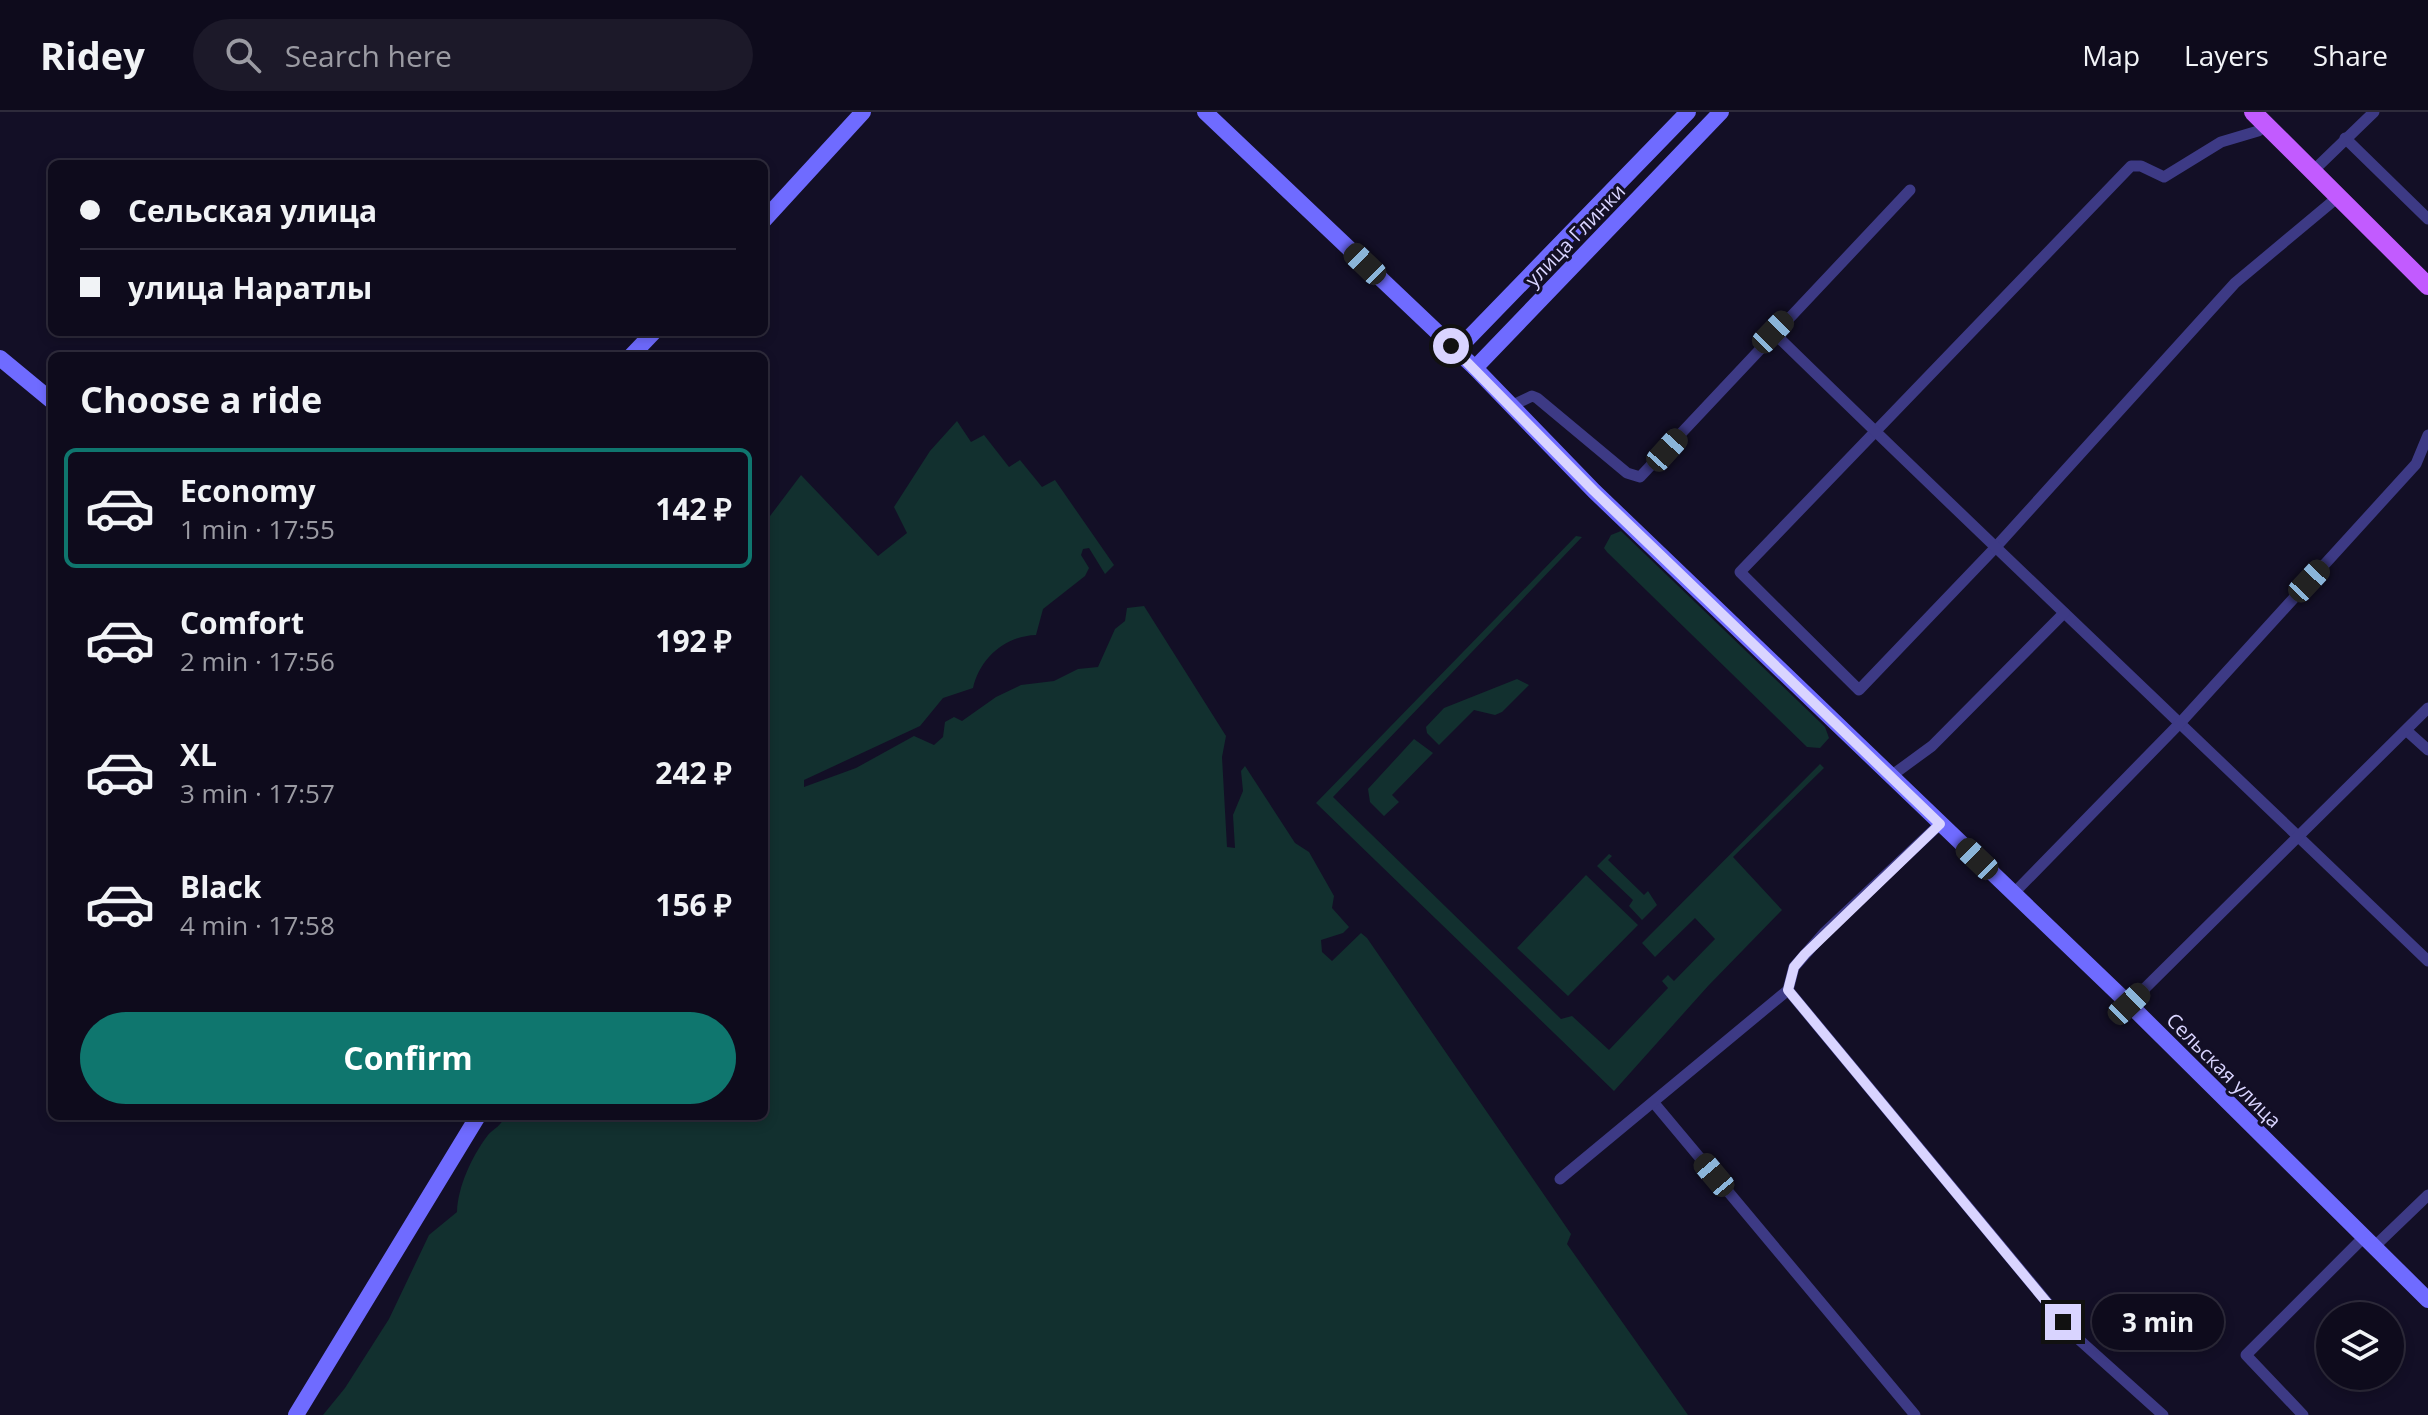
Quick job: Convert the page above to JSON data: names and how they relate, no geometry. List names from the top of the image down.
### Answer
{
  "streets": {
    "main road": ["улица Глинки", "Сельская улица"]
  },
  "crossings": [
    ["улица Глинки", "Сельская улица"]
  ],
  "page": {
    "header": "Ridey",
    "search": "Search here",
    "nav": ["Map", "Layers", "Share"],
    "banner": ["Сельская улица", "улица Наратлы"],
    "heading": "Choose a ride",
    "list": [
      {
        "name": "Economy",
        "note": "1 min · 17:55",
        "value": "142 ₽"
      },
      {
        "name": "Comfort",
        "note": "2 min · 17:56",
        "value": "192 ₽"
      },
      {
        "name": "XL",
        "note": "3 min · 17:57",
        "value": "242 ₽"
      },
      {
        "name": "Black",
        "note": "4 min · 17:58",
        "value": "156 ₽"
      }
    ],
    "buttons": "Confirm",
    "bubble": "3 min"
  }
}
